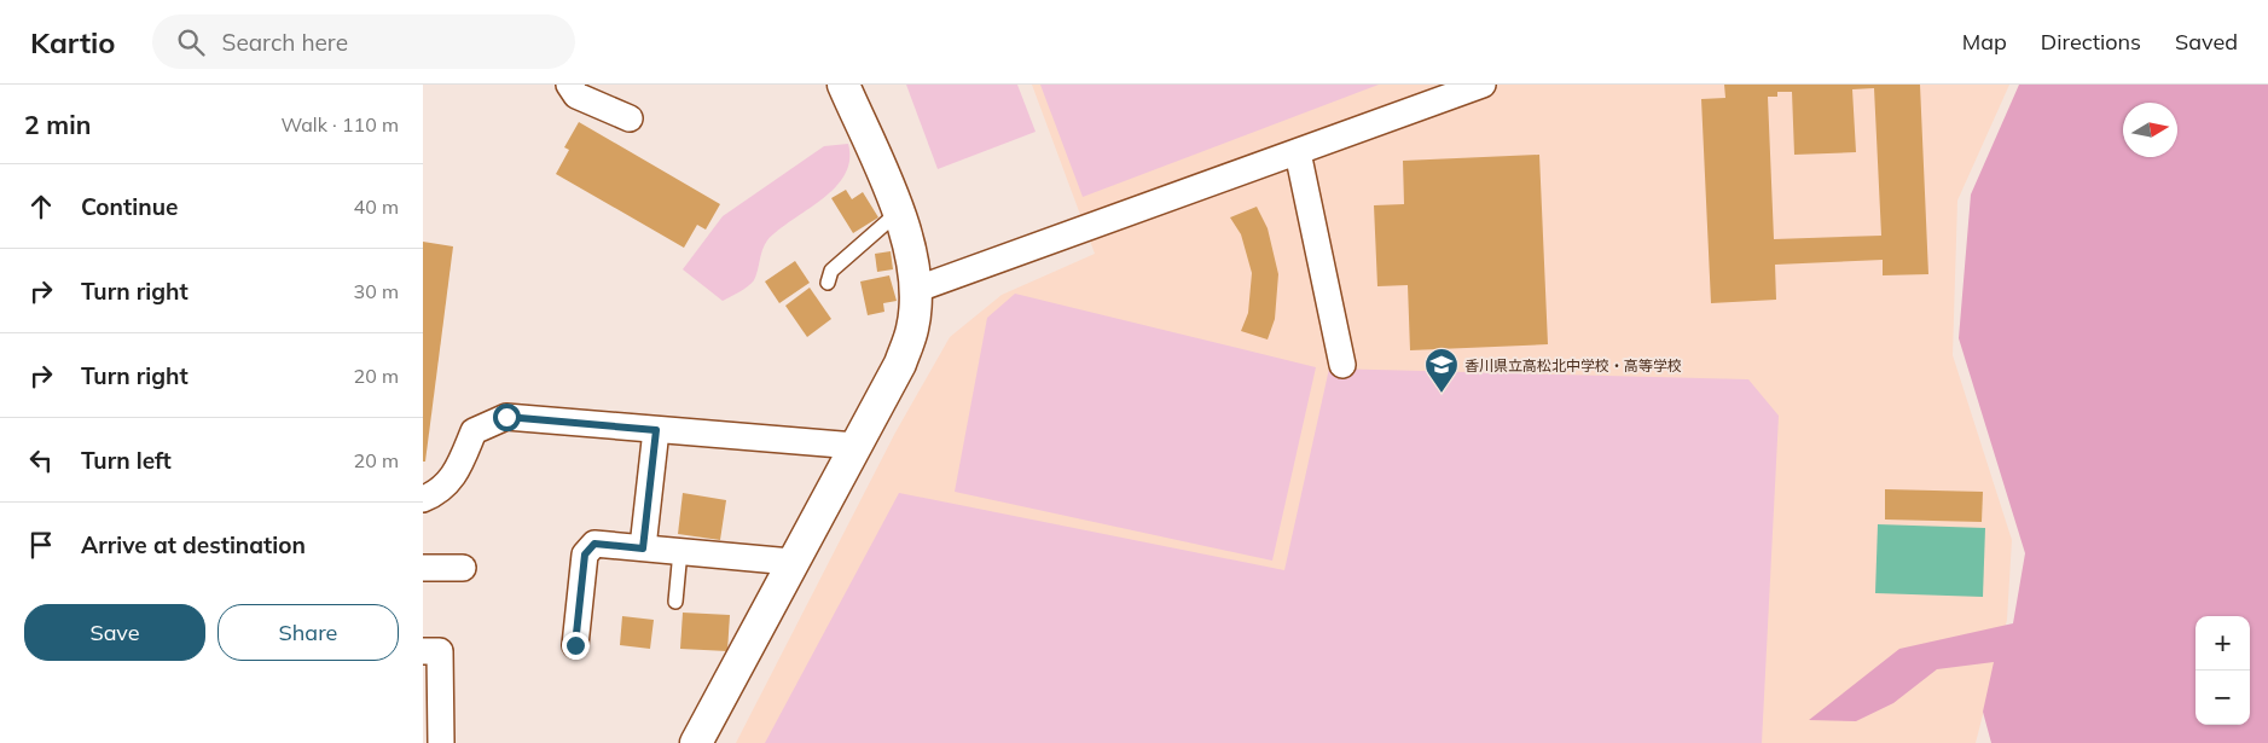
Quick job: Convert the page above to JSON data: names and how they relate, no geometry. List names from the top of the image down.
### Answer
{
  "places": {
    "school or university": ["香川県立高松北中学校・高等学校"]
  },
  "north": "right",
  "page": {
    "header": "Kartio",
    "search": "Search here",
    "nav": ["Map", "Directions", "Saved"],
    "heading": ["2 min", "Walk · 110 m"],
    "list": [
      ["Continue", "40 m"],
      ["Turn right", "30 m"],
      ["Turn right", "20 m"],
      ["Turn left", "20 m"],
      "Arrive at destination"
    ],
    "buttons": ["Save", "Share"],
    "map_buttons": ["+", "−"]
  }
}
